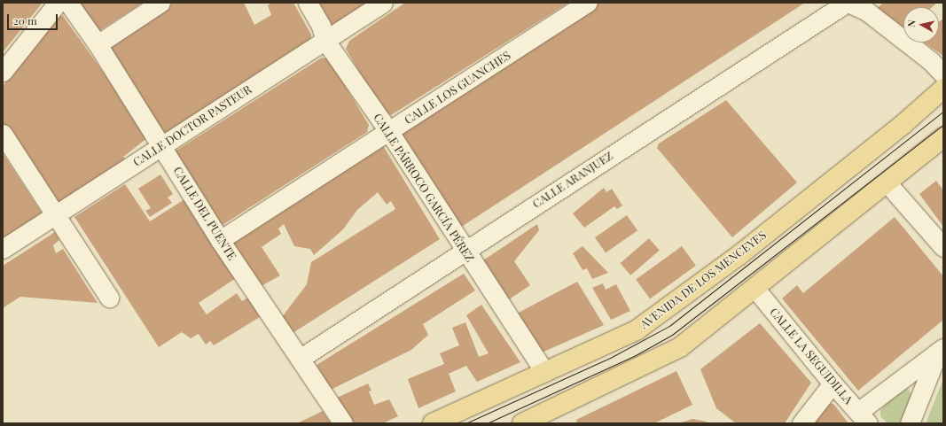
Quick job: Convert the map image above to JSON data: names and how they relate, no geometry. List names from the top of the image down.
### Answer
{
  "streets": {
    "main road": ["AVENIDA DE LOS MENCEYES"],
    "street": [
      "CALLE LOS GUANCHES",
      "CALLE DOCTOR PASTEUR",
      "CALLE ARANJUEZ",
      "CALLE PÁRROCO GARCÍA PÉREZ",
      "CALLE DEL PUENTE",
      "CALLE LA SEGUIDILLA"
    ]
  },
  "crossings": [
    ["CALLE LOS GUANCHES", "CALLE PÁRROCO GARCÍA PÉREZ"],
    ["CALLE LOS GUANCHES", "CALLE DEL PUENTE"],
    ["CALLE DOCTOR PASTEUR", "CALLE PÁRROCO GARCÍA PÉREZ"],
    ["CALLE DOCTOR PASTEUR", "CALLE DEL PUENTE"],
    ["CALLE ARANJUEZ", "CALLE PÁRROCO GARCÍA PÉREZ"],
    ["CALLE ARANJUEZ", "CALLE DEL PUENTE"],
    ["CALLE PÁRROCO GARCÍA PÉREZ", "AVENIDA DE LOS MENCEYES"]
  ],
  "scale_bar": "20 m",
  "north": "left"
}
